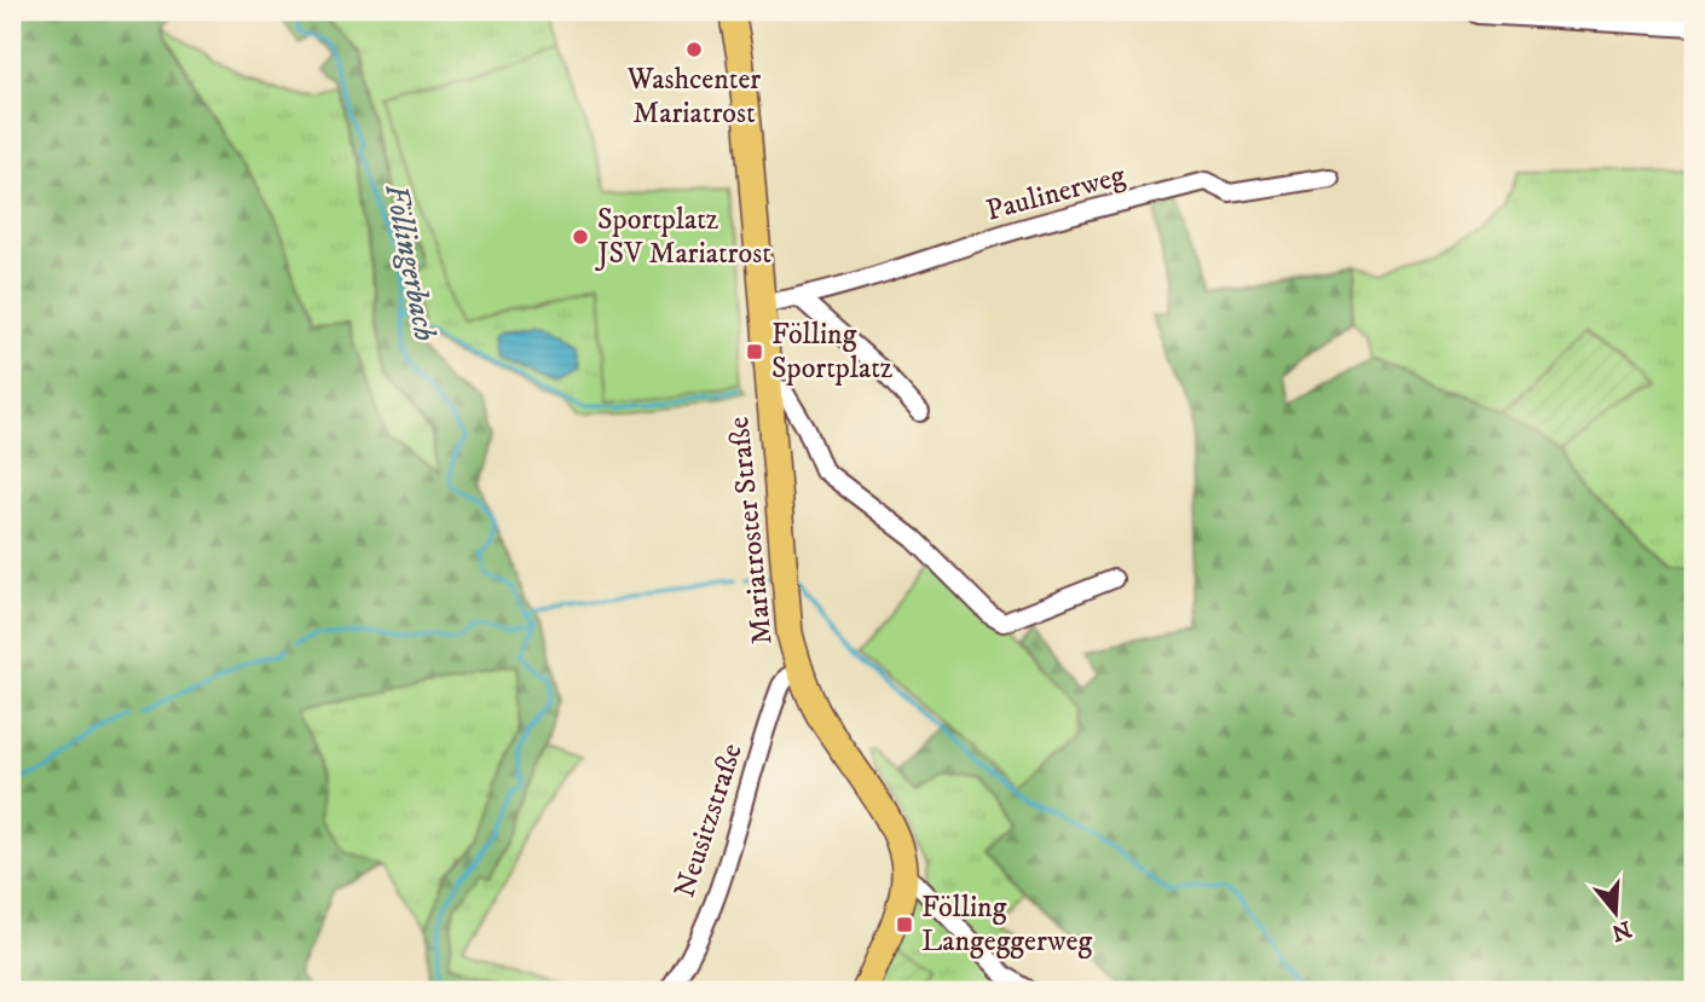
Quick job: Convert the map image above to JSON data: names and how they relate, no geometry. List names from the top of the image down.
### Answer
{
  "streets": {
    "main road": ["Mariatroster Straße"],
    "street": ["Paulinerweg", "Neusitzstraße"]
  },
  "crossings": [
    ["Paulinerweg", "Mariatroster Straße"],
    ["Mariatroster Straße", "Neusitzstraße"]
  ],
  "water": ["Föllingerbach"],
  "places": {
    "other": ["Washcenter Mariatrost", "Sportplatz JSV Mariatrost"],
    "transit": ["Fölling Sportplatz", "Fölling Langeggerweg"]
  },
  "north": "bottom"
}
